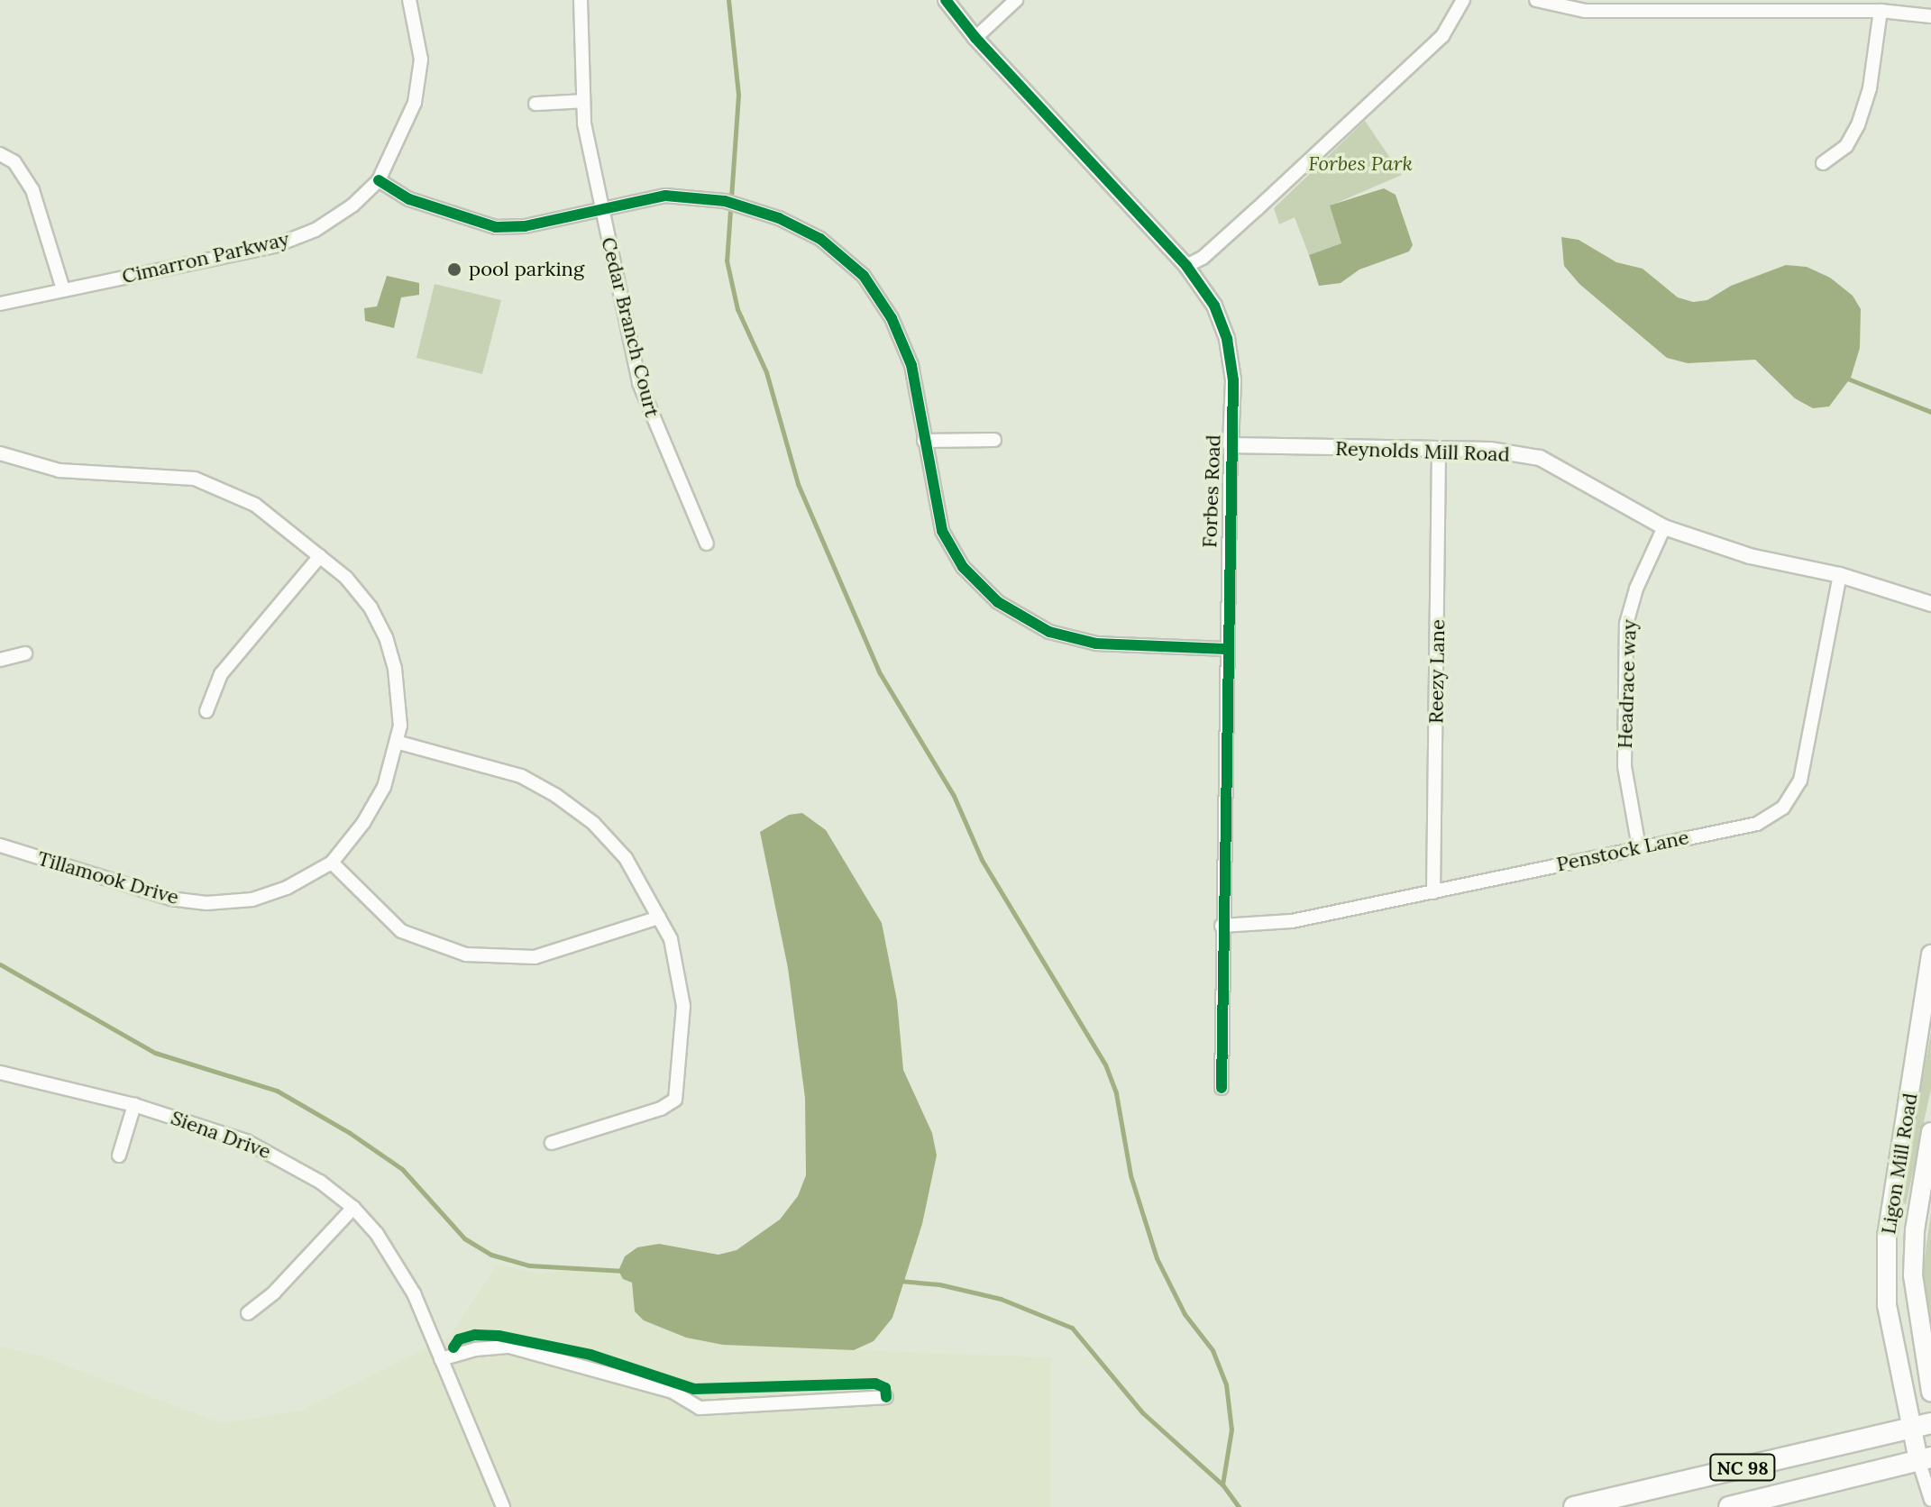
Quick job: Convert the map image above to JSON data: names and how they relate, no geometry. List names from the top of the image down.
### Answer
{
  "streets": {
    "highway": ["NC 98"],
    "main road": ["Ligon Mill Road"],
    "street": [
      "Cimarron Parkway",
      "Cedar Branch Court",
      "Reynolds Mill Road",
      "Forbes Road",
      "Reezy Lane",
      "Headrace way",
      "Penstock Lane",
      "Tillamook Drive",
      "Siena Drive"
    ]
  },
  "crossings": [
    ["Reynolds Mill Road", "Forbes Road"],
    ["Reynolds Mill Road", "Reezy Lane"],
    ["Reynolds Mill Road", "Headrace way"],
    ["Reynolds Mill Road", "Penstock Lane"],
    ["Forbes Road", "Penstock Lane"],
    ["Reezy Lane", "Penstock Lane"],
    ["Headrace way", "Penstock Lane"],
    ["Ligon Mill Road", "NC 98"]
  ],
  "parks": ["Forbes Park"],
  "places": ["pool parking"]
}
